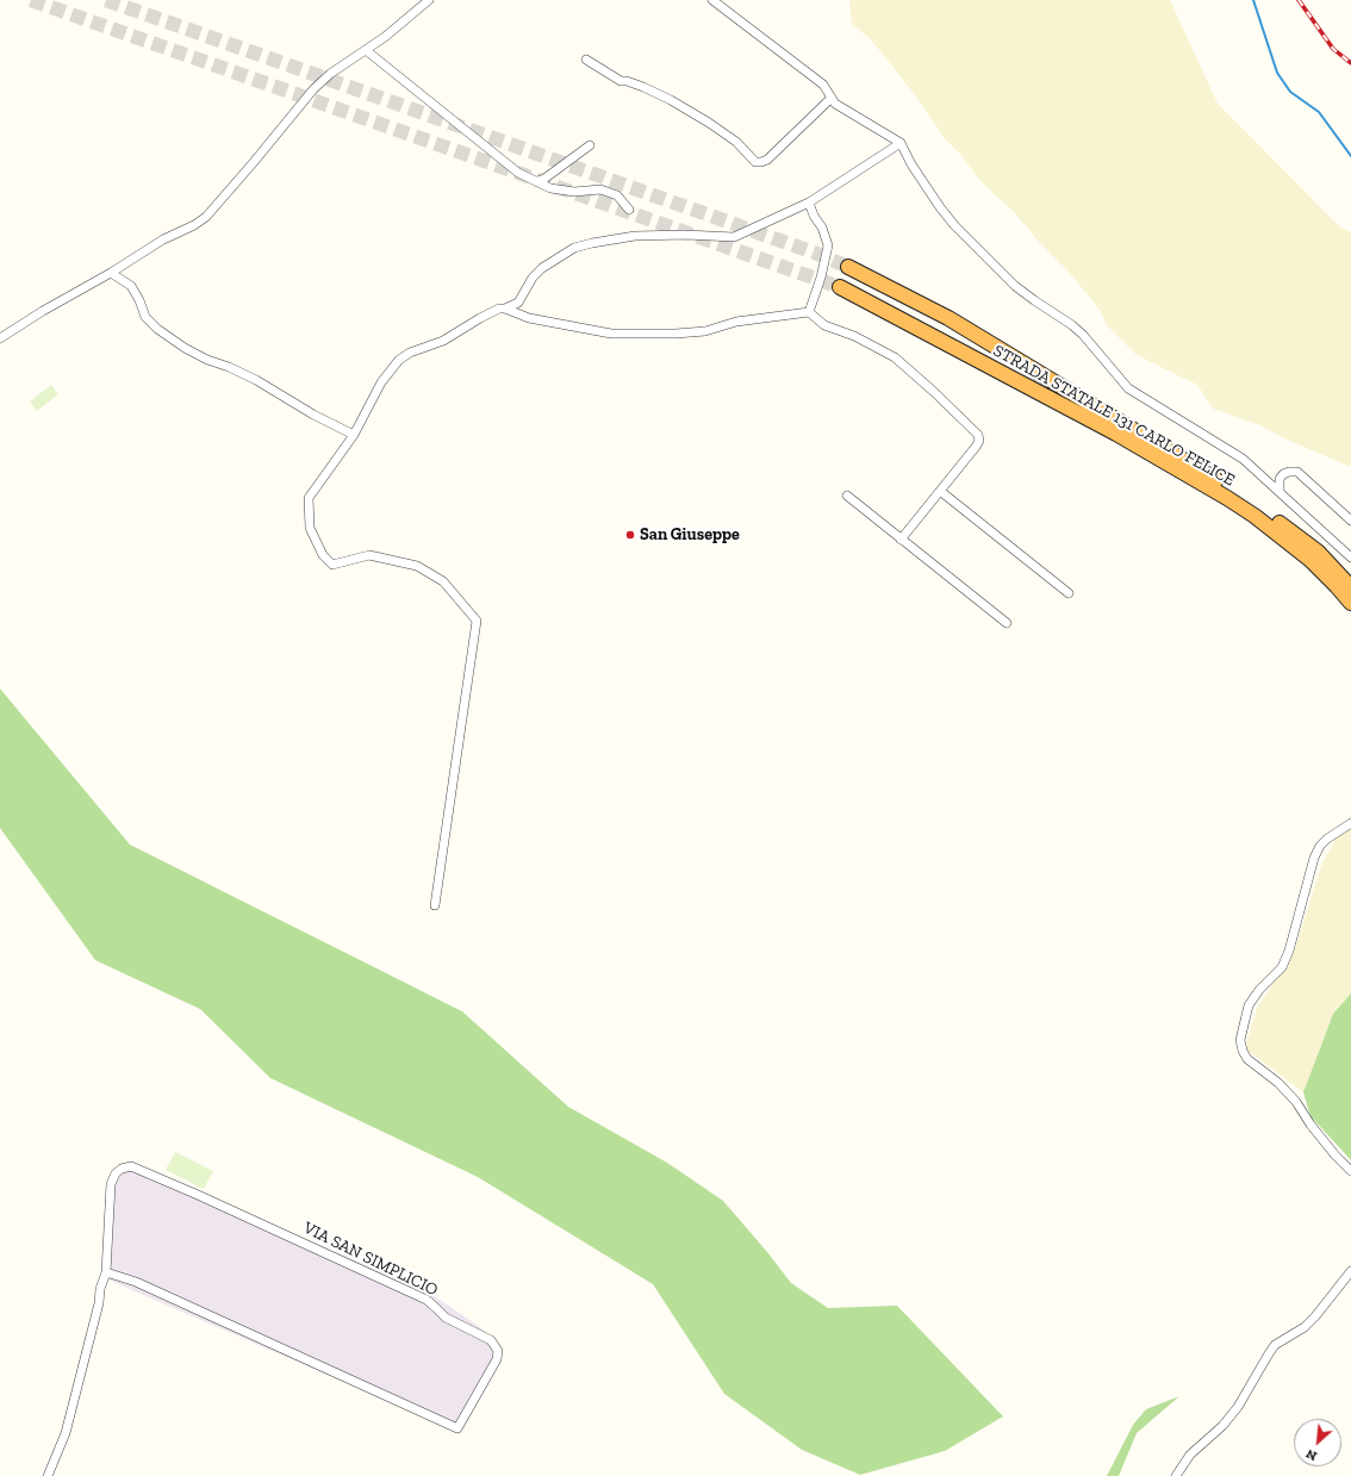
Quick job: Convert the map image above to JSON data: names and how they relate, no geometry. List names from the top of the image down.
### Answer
{
  "streets": {
    "highway": ["STRADA STATALE 131 CARLO FELICE"],
    "street": ["VIA SAN SIMPLICIO"]
  },
  "places": ["San Giuseppe"],
  "north": "bottom left"
}
